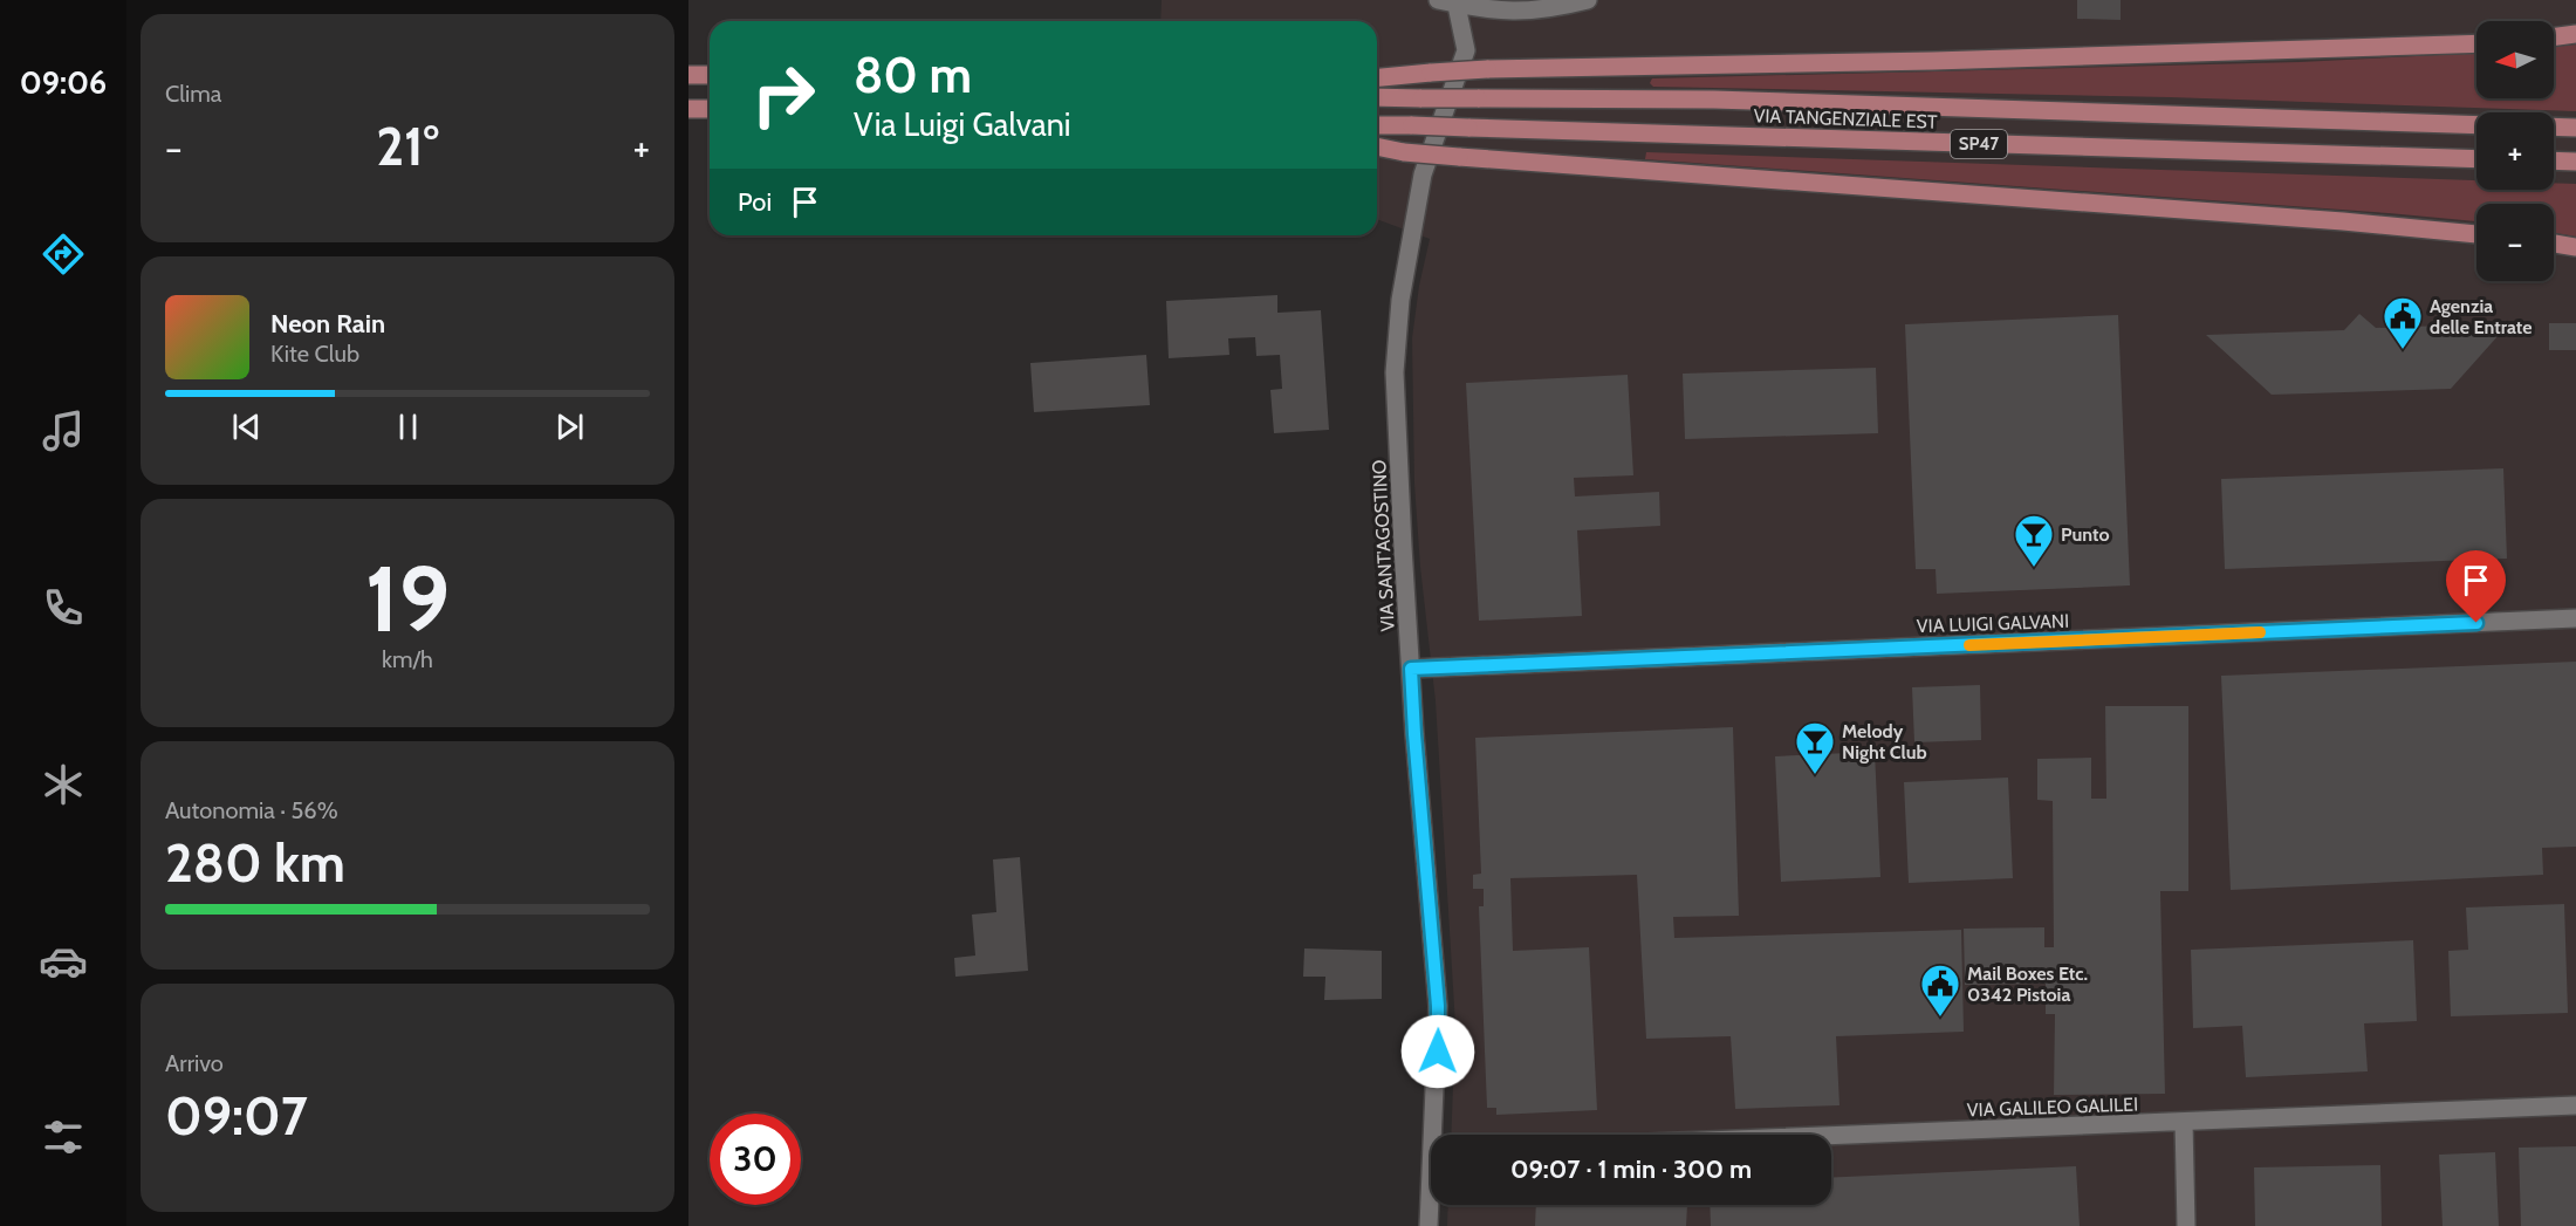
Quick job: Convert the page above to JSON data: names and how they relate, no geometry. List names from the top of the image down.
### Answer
{
  "streets": {
    "main road": ["VIA TANGENZIALE EST", "SP47"],
    "street": ["VIA SANT'AGOSTINO", "VIA LUIGI GALVANI", "VIA GALILEO GALILEI"]
  },
  "crossings": [
    ["VIA SANT'AGOSTINO", "VIA LUIGI GALVANI"]
  ],
  "places": {
    "public building": ["Agenzia delle Entrate", "Mail Boxes Etc. 0342 Pistoia"],
    "bar": ["Punto", "Melody Night Club"]
  },
  "north": "left",
  "page": {
    "tabs": "09:06",
    "tile": [
      "Clima",
      ["19", "km/h"],
      ["Autonomia · 56%", "280 km"],
      ["Arrivo", "09:07"]
    ],
    "map_buttons": ["+", "−"],
    "turn": ["80 m", "Via Luigi Galvani"],
    "heat": ["−", "21°", "+"],
    "then": "Poi",
    "song": ["Neon Rain", "Kite Club"],
    "limit": "30",
    "trip": "09:07 · 1 min · 300 m"
  }
}
